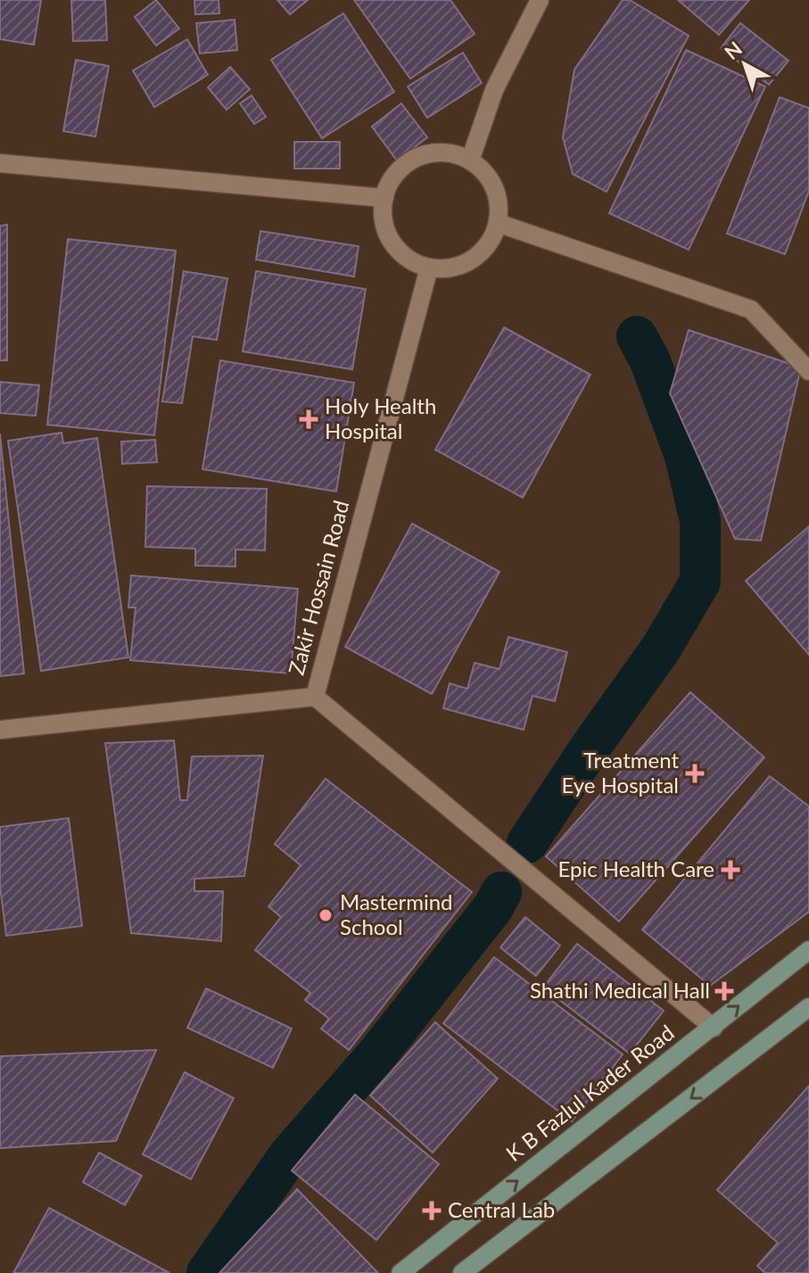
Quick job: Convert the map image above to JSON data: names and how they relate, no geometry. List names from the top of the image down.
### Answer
{
  "streets": {
    "main road": ["K B Fazlul Kader Road"],
    "street": ["Zakir Hossain Road"]
  },
  "places": {
    "health": [
      "Holy Health Hospital",
      "Treatment Eye Hospital",
      "Epic Health Care",
      "Shathi Medical Hall",
      "Central Lab"
    ],
    "other": ["Mastermind School"]
  },
  "north": "top left"
}
